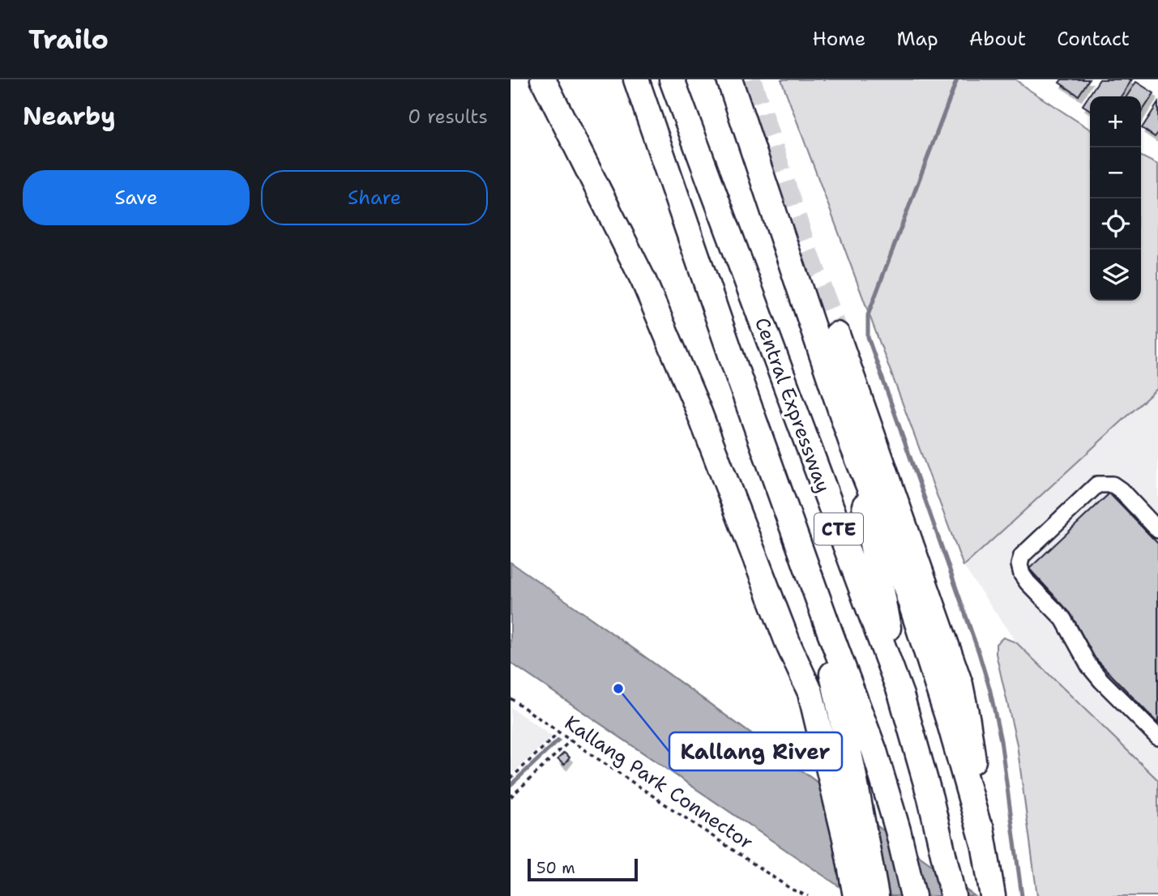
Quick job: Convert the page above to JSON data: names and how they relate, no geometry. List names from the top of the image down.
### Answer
{
  "streets": {
    "highway": ["Central Expressway", "CTE"],
    "path": ["Kallang Park Connector"]
  },
  "places": ["Kallang River"],
  "scale_bar": "50 m",
  "page": {
    "header": "Trailo",
    "nav": [
      "Home",
      "Map",
      "About",
      "Contact"
    ],
    "heading": ["Nearby", "0 results"],
    "map_buttons": ["+", "−"],
    "buttons": ["Save", "Share"],
    "scale": "50 m"
  }
}
